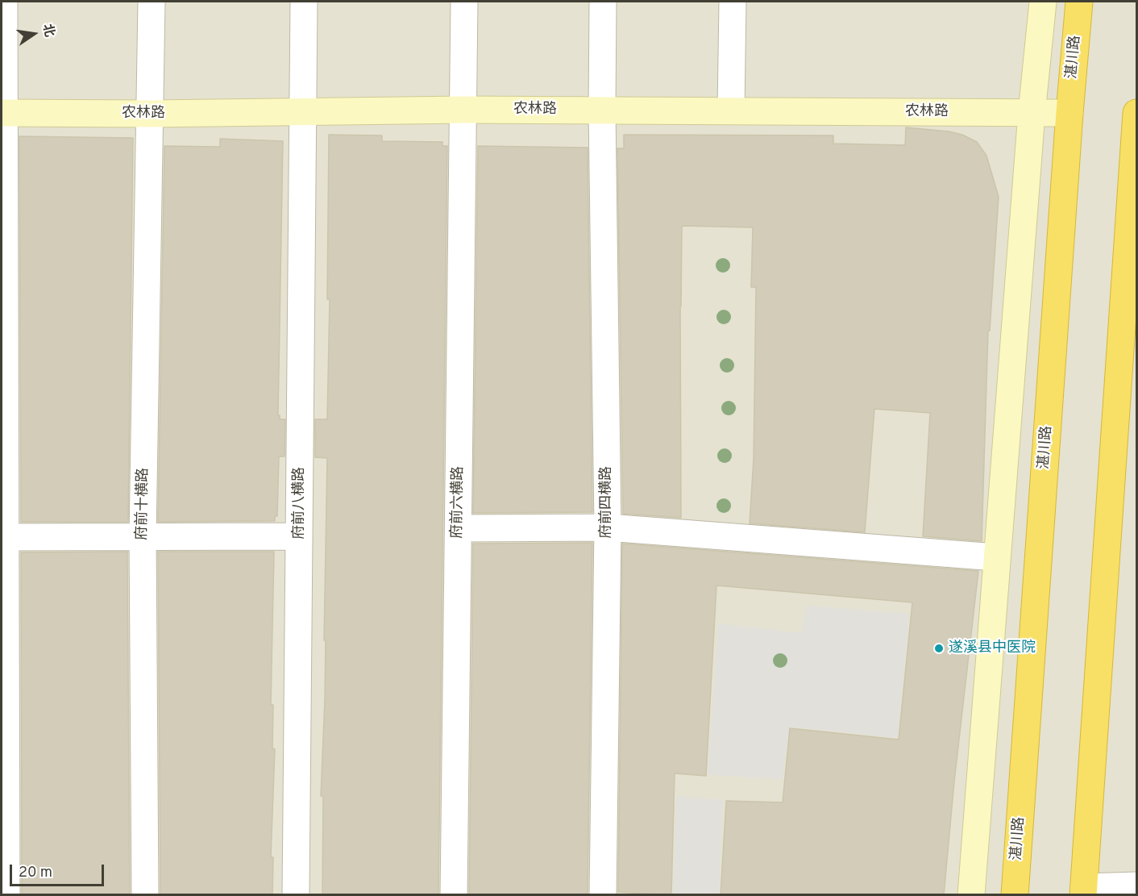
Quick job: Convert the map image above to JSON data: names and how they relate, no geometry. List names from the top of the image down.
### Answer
{
  "streets": {
    "highway": ["湛川路"],
    "street": [
      "农林路",
      "府前六横路",
      "府前四横路",
      "府前八横路",
      "府前十横路"
    ]
  },
  "crossings": [
    ["湛川路", "农林路"],
    ["农林路", "府前六横路"],
    ["农林路", "府前四横路"],
    ["农林路", "府前八横路"],
    ["农林路", "府前十横路"]
  ],
  "places": ["遂溪县中医院"],
  "scale_bar": "20 m",
  "north": "right"
}
